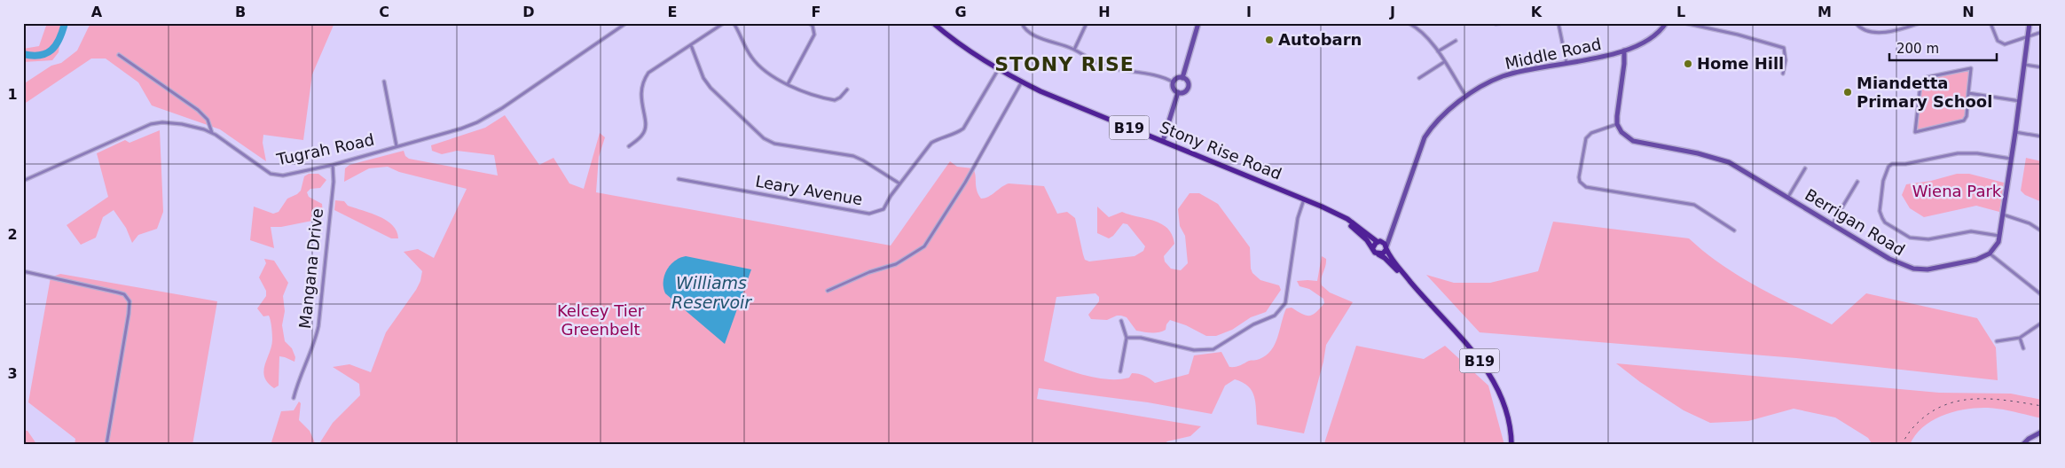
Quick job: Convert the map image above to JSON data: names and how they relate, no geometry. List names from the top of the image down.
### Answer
{
  "streets": {
    "main road": ["B19", "Stony Rise Road"],
    "street": [
      "Middle Road",
      "Tugrah Road",
      "Leary Avenue",
      "Berrigan Road",
      "Mangana Drive"
    ]
  },
  "crossings": [
    ["Middle Road", "B19"],
    ["Middle Road", "Stony Rise Road"],
    ["B19", "Stony Rise Road"],
    ["Tugrah Road", "Mangana Drive"],
    ["Stony Rise Road", "Leary Avenue"]
  ],
  "districts": ["STONY RISE"],
  "water": ["Williams Reservoir"],
  "parks": ["Wiena Park", "Kelcey Tier Greenbelt"],
  "places": ["Autobarn", "Home Hill", "Miandetta Primary School"],
  "scale_bar": "200 m",
  "grid": {
    "columns": [
      "A",
      "B",
      "C",
      "D",
      "E",
      "F",
      "G",
      "H",
      "I",
      "J",
      "K",
      "L",
      "M",
      "N"
    ],
    "rows": ["1", "2", "3"]
  }
}
